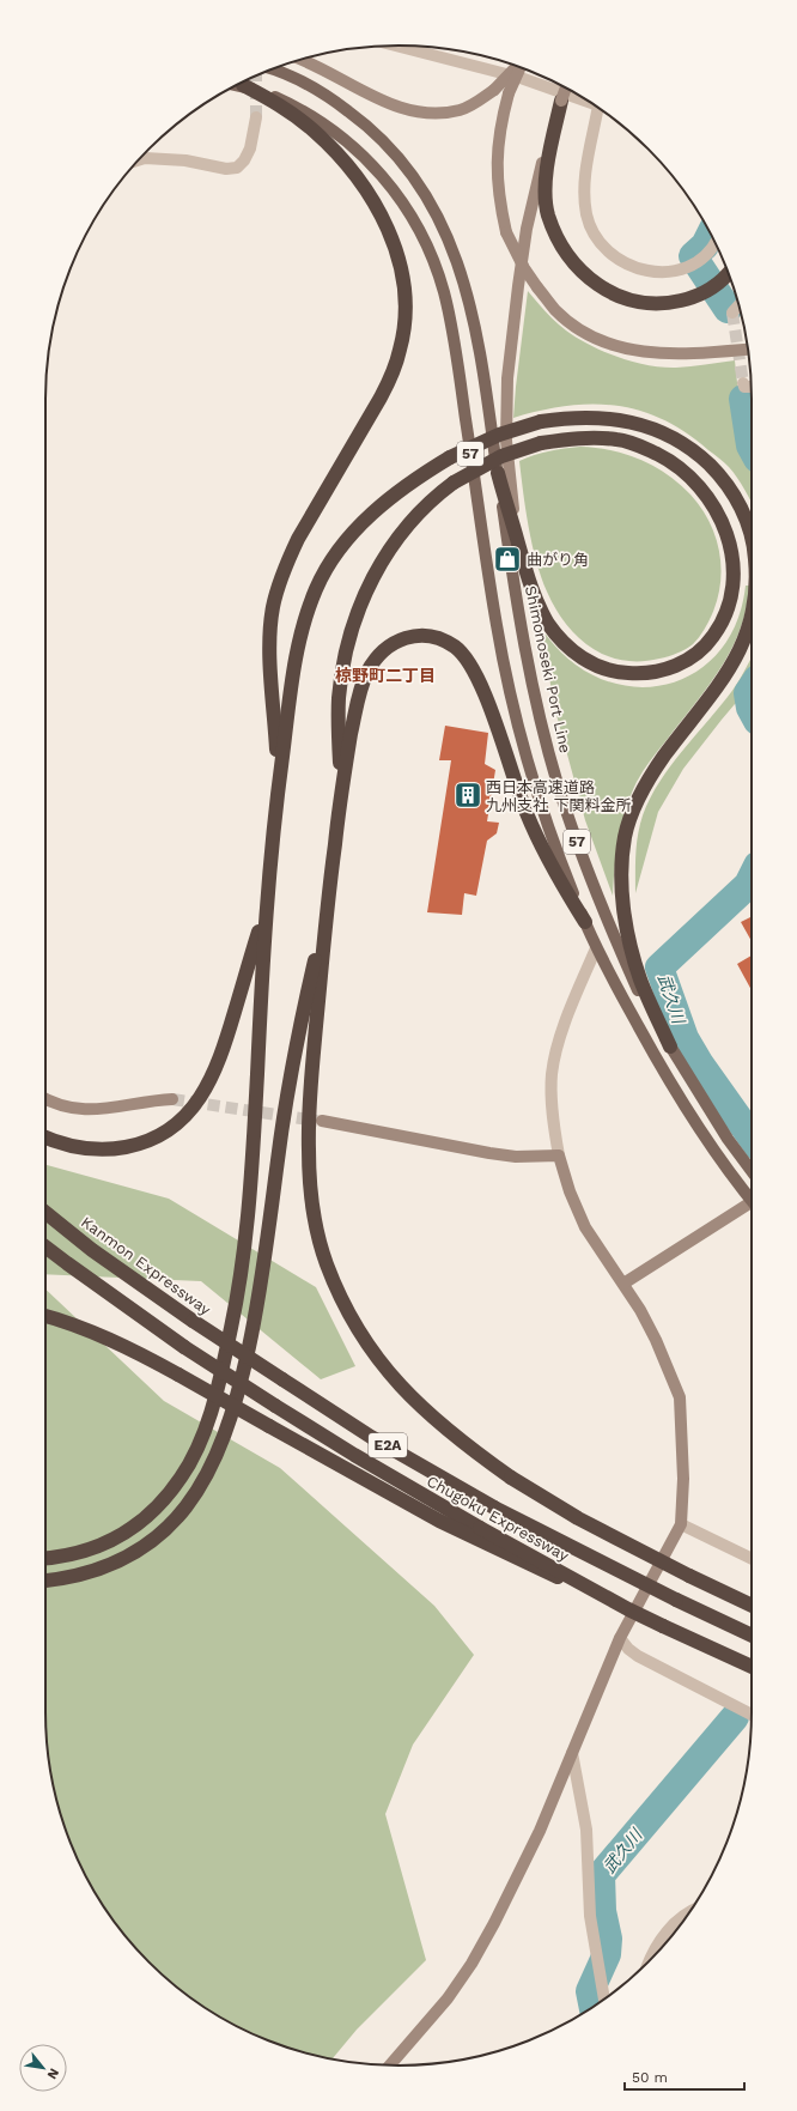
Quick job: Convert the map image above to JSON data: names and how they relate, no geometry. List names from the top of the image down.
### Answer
{
  "streets": {
    "highway": ["Kanmon Expressway", "E2A", "Chugoku Expressway"],
    "main road": ["57", "Shimonoseki Port Line"]
  },
  "crossings": [
    ["Kanmon Expressway", "Chugoku Expressway"]
  ],
  "districts": ["椋野町二丁目"],
  "water": ["武久川"],
  "places": {
    "shop": ["曲がり角"],
    "building": ["西日本高速道路 九州支社 下関料金所"]
  },
  "scale_bar": "50 m",
  "north": "bottom right"
}
